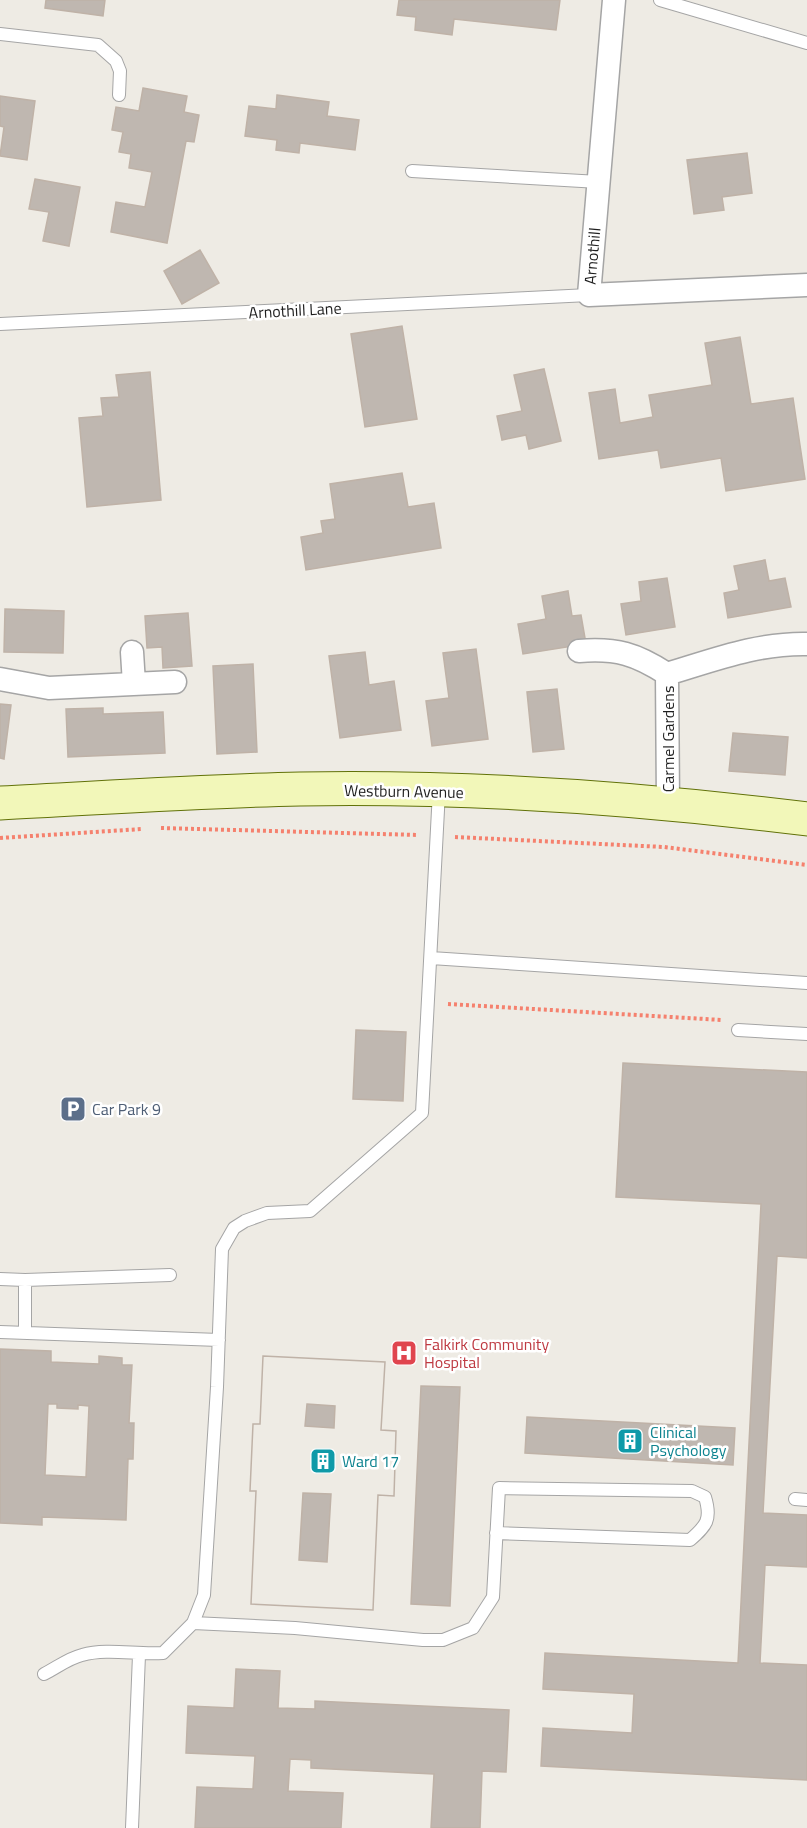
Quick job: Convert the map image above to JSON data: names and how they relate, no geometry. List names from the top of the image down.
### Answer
{
  "streets": {
    "main road": ["Westburn Avenue"],
    "street": ["Arnothill", "Carmel Gardens"],
    "lane": ["Arnothill Lane"]
  },
  "crossings": [
    ["Arnothill", "Arnothill Lane"],
    ["Carmel Gardens", "Westburn Avenue"]
  ],
  "places": {
    "parking": ["Car Park 9"],
    "hospital": ["Falkirk Community Hospital"],
    "building": ["Clinical Psychology", "Ward 17"]
  }
}
